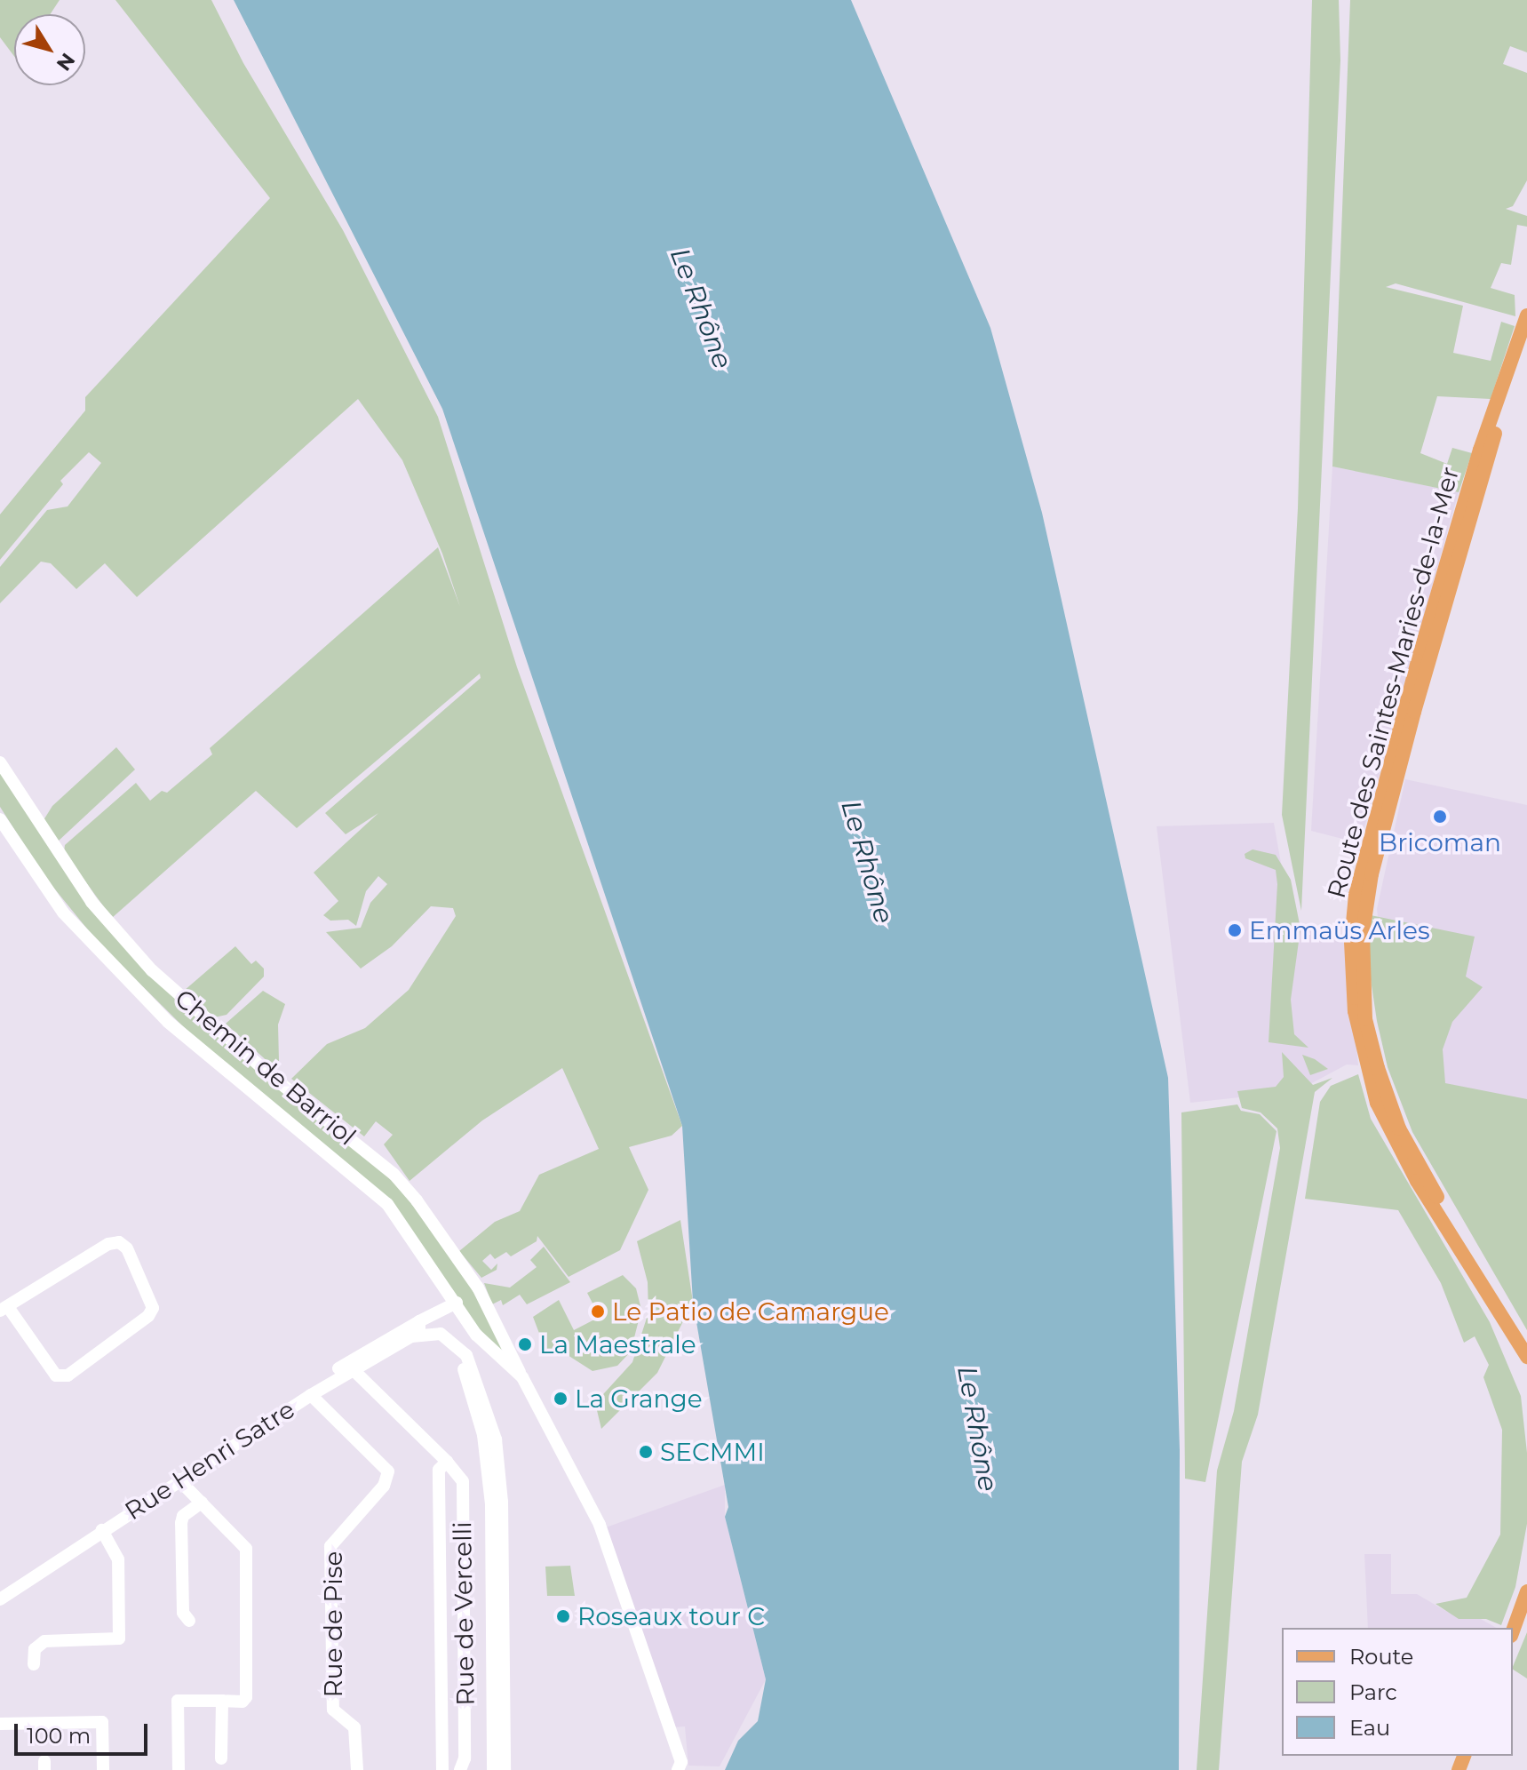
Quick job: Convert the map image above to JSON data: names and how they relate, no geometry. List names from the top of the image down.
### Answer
{
  "streets": {
    "main road": ["Route des Saintes-Maries-de-la-Mer"],
    "street": [
      "Chemin de Barriol",
      "Rue Henri Satre",
      "Rue de Vercelli",
      "Rue de Pise"
    ]
  },
  "crossings": [
    ["Rue Henri Satre", "Rue de Vercelli"],
    ["Rue Henri Satre", "Rue de Pise"]
  ],
  "water": ["Le Rhône"],
  "places": [
    "Bricoman",
    "Emmaüs Arles",
    "Le Patio de Camargue",
    "La Maestrale",
    "La Grange",
    "SECMMI",
    "Roseaux tour C"
  ],
  "legend": ["Route", "Parc", "Eau"],
  "scale_bar": "100 m",
  "north": "bottom right"
}
